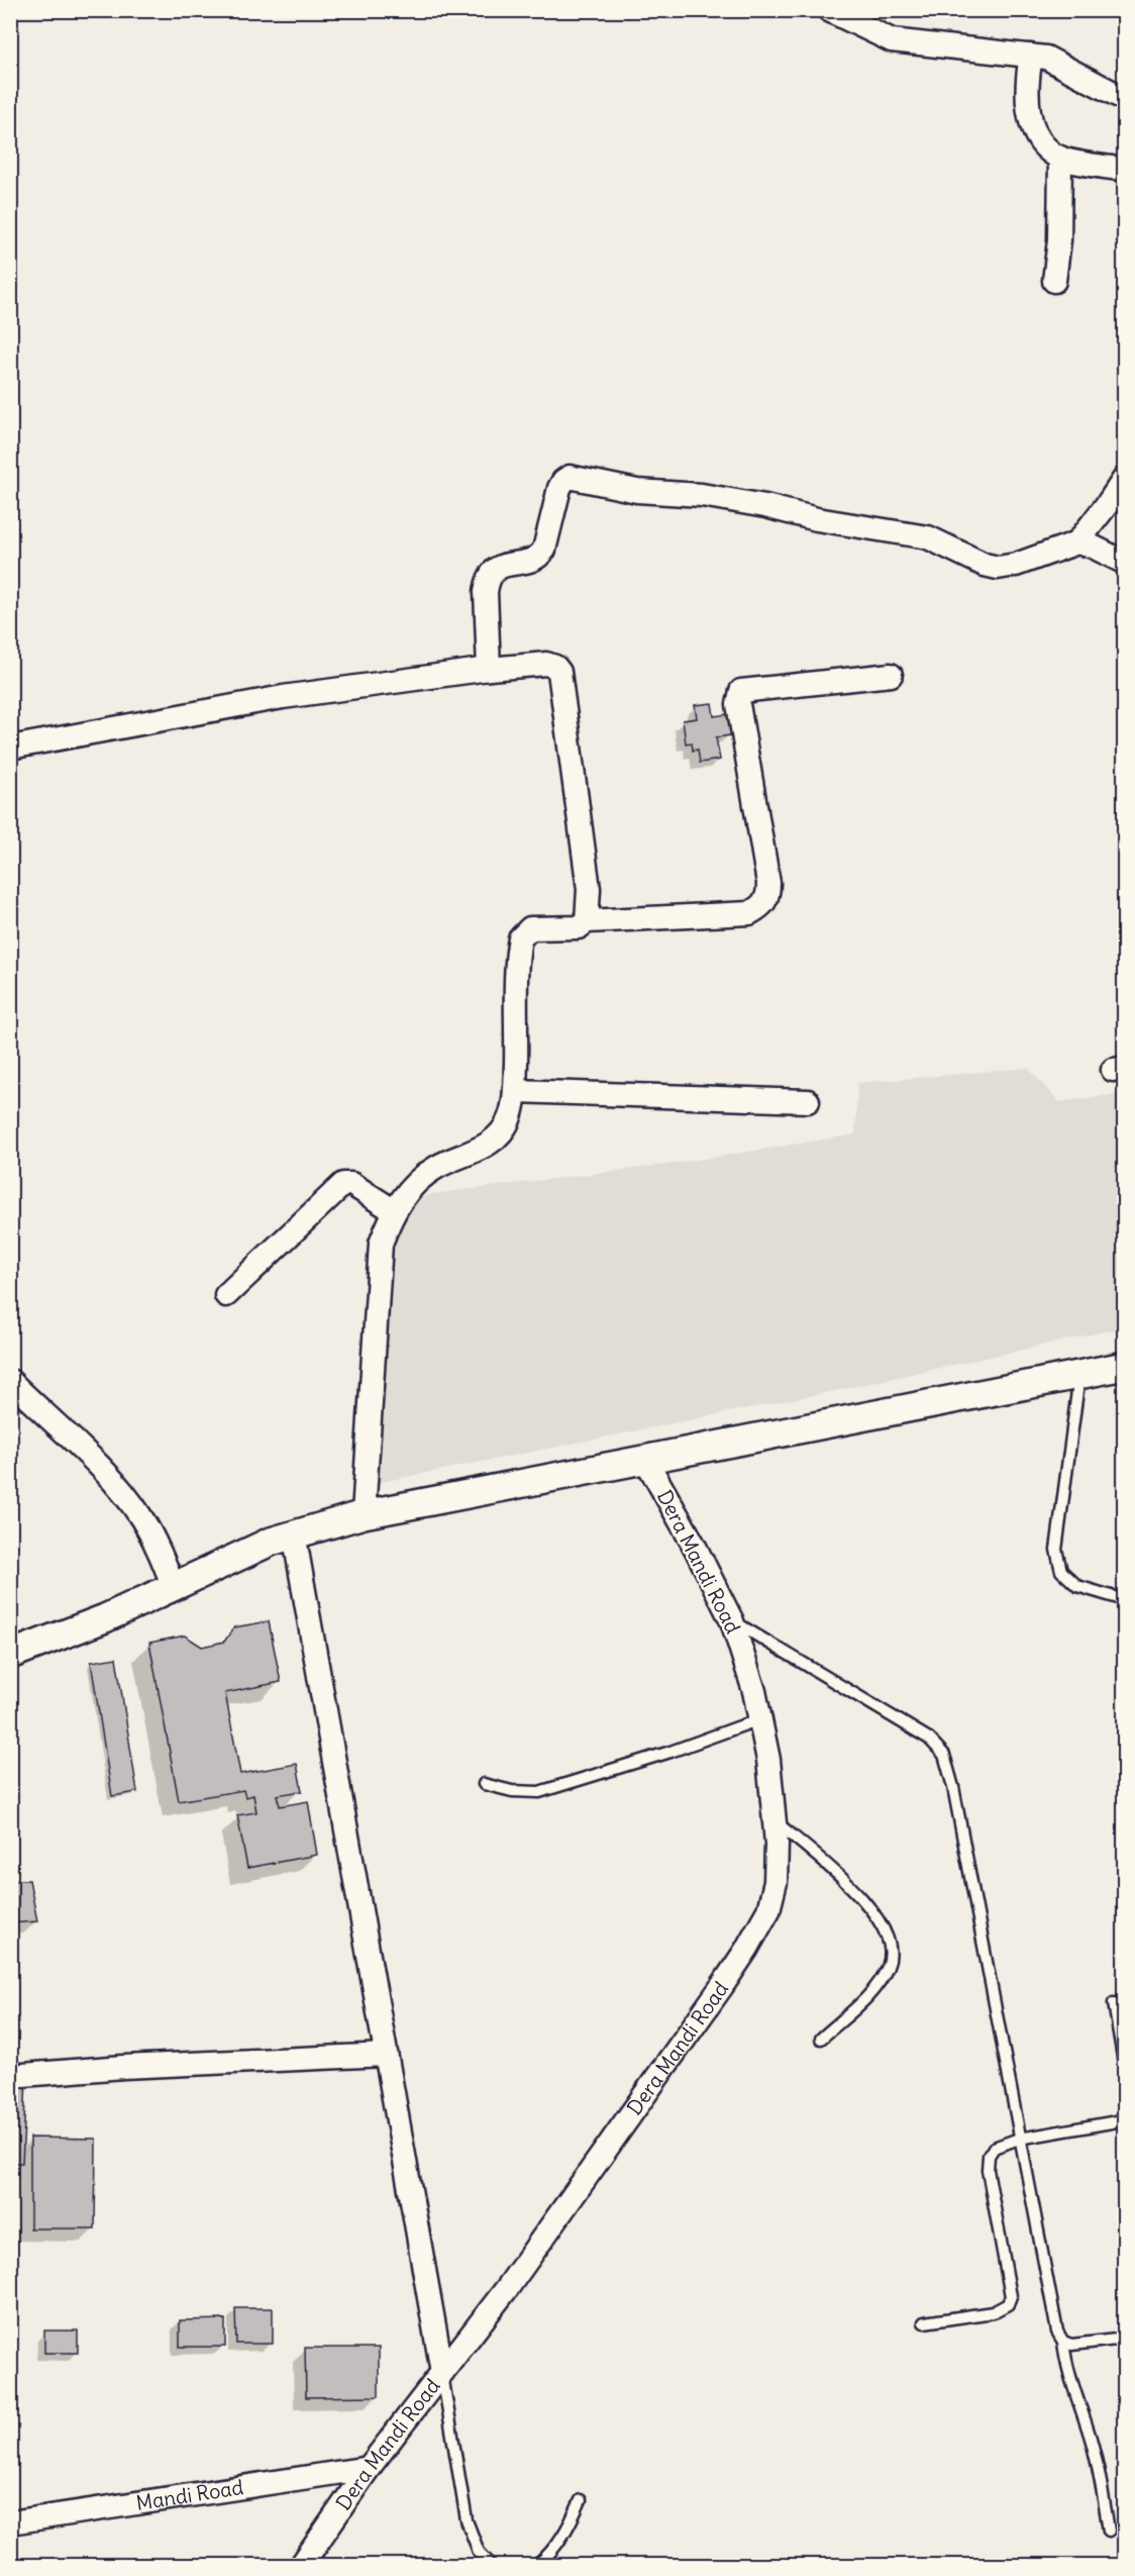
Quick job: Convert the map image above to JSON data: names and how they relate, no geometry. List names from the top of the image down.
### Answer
{
  "streets": {
    "street": ["Dera Mandi Road", "Mandi Road"]
  },
  "crossings": [
    ["Dera Mandi Road", "Mandi Road"]
  ]
}
